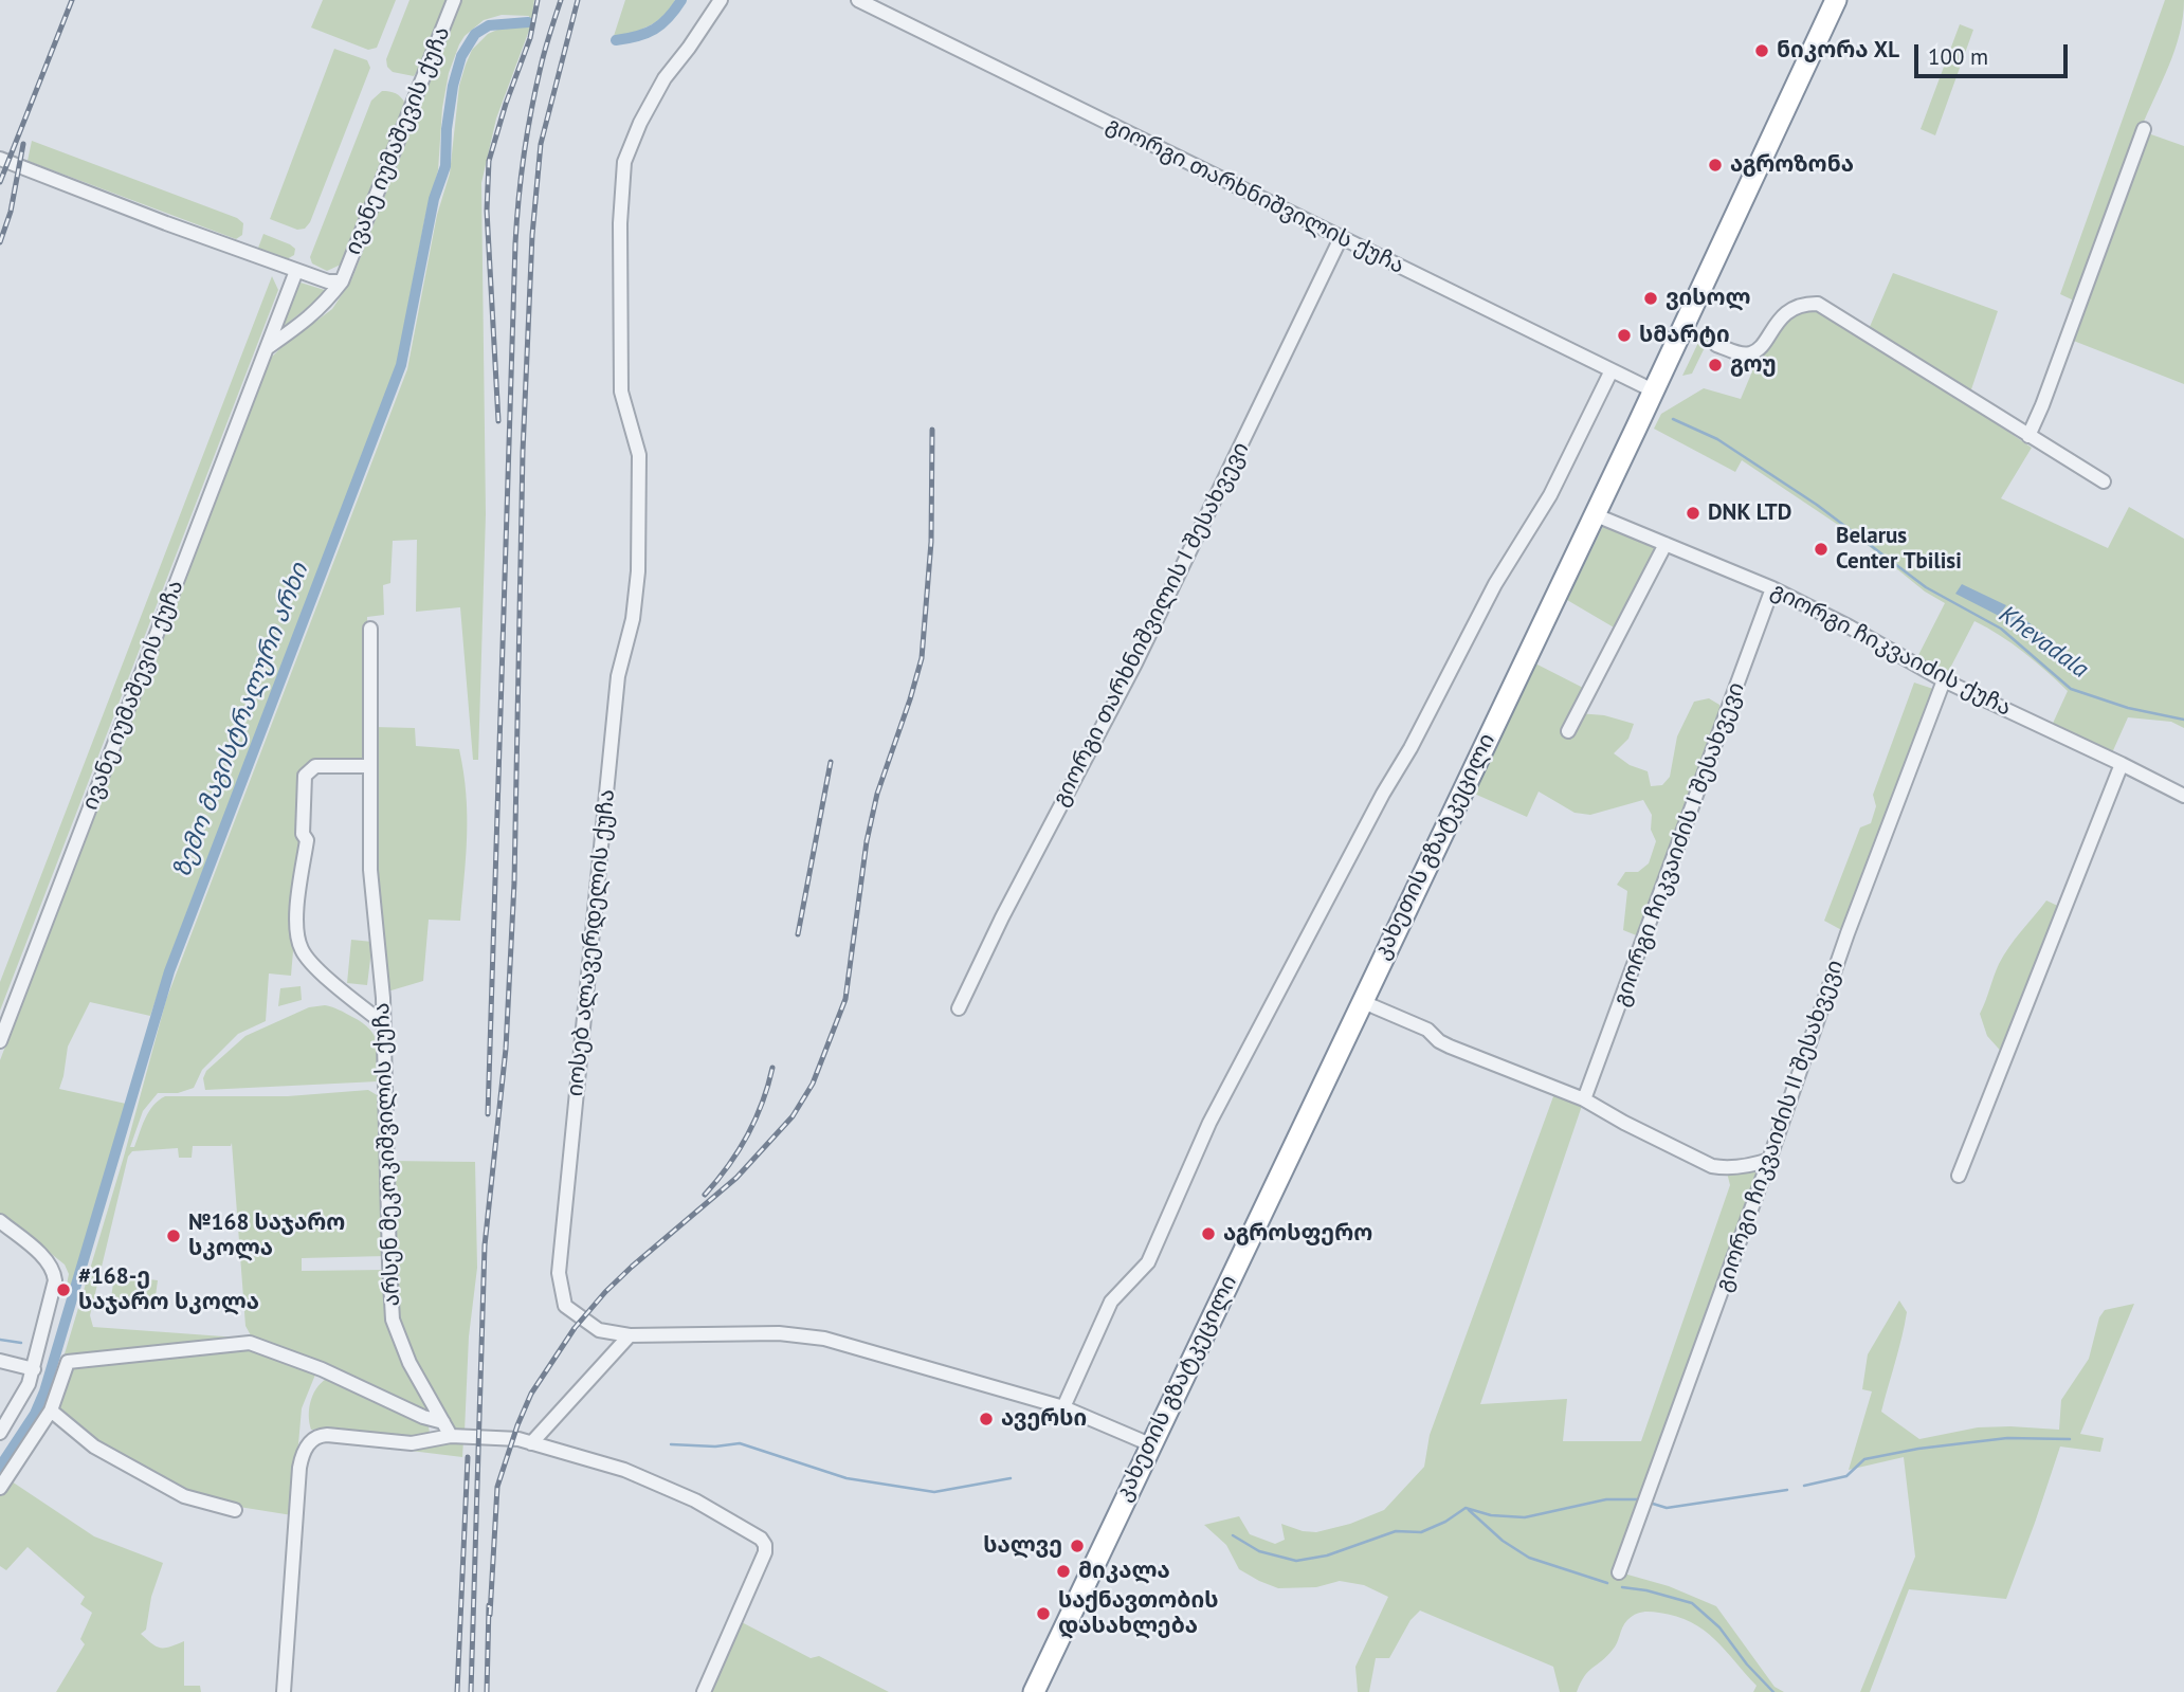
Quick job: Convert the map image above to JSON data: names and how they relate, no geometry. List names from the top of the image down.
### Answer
{
  "streets": {
    "highway": ["კახეთის გზატკეცილი"],
    "street": [
      "ივანე იუმაშევის ქუჩა",
      "გიორგი თარხნიშვილის ქუჩა",
      "გიორგი თარხნიშვილის I შესახვევი",
      "გიორგი ჩიკვაიძის ქუჩა",
      "გიორგი ჩიკვაიძის I შესახვევი",
      "იოსებ ალავერდელის ქუჩა",
      "გიორგი ჩიკვაიძის II შესახვევი",
      "არსენ მეკოკიშვილის ქუჩა"
    ]
  },
  "crossings": [
    ["გიორგი თარხნიშვილის ქუჩა", "გიორგი თარხნიშვილის I შესახვევი"],
    ["გიორგი თარხნიშვილის ქუჩა", "კახეთის გზატკეცილი"],
    ["გიორგი ჩიკვაიძის ქუჩა", "გიორგი ჩიკვაიძის I შესახვევი"],
    ["გიორგი ჩიკვაიძის ქუჩა", "კახეთის გზატკეცილი"],
    ["გიორგი ჩიკვაიძის ქუჩა", "გიორგი ჩიკვაიძის II შესახვევი"],
    ["კახეთის გზატკეცილი", "იოსებ ალავერდელის ქუჩა"]
  ],
  "water": ["Khevadala", "ზემო მაგისტრალური არხი"],
  "places": [
    "ნიკორა XL",
    "აგროზონა",
    "ვისოლ",
    "სმარტი",
    "გოუ",
    "DNK LTD",
    "Belarus Center Tbilisi",
    "აგროსფერო",
    "№168 საჯარო სკოლა",
    "#168-ე საჯარო სკოლა",
    "ავერსი",
    "სალვე",
    "მიკალა",
    "საქნავთობის დასახლება"
  ],
  "scale_bar": "100 m"
}
